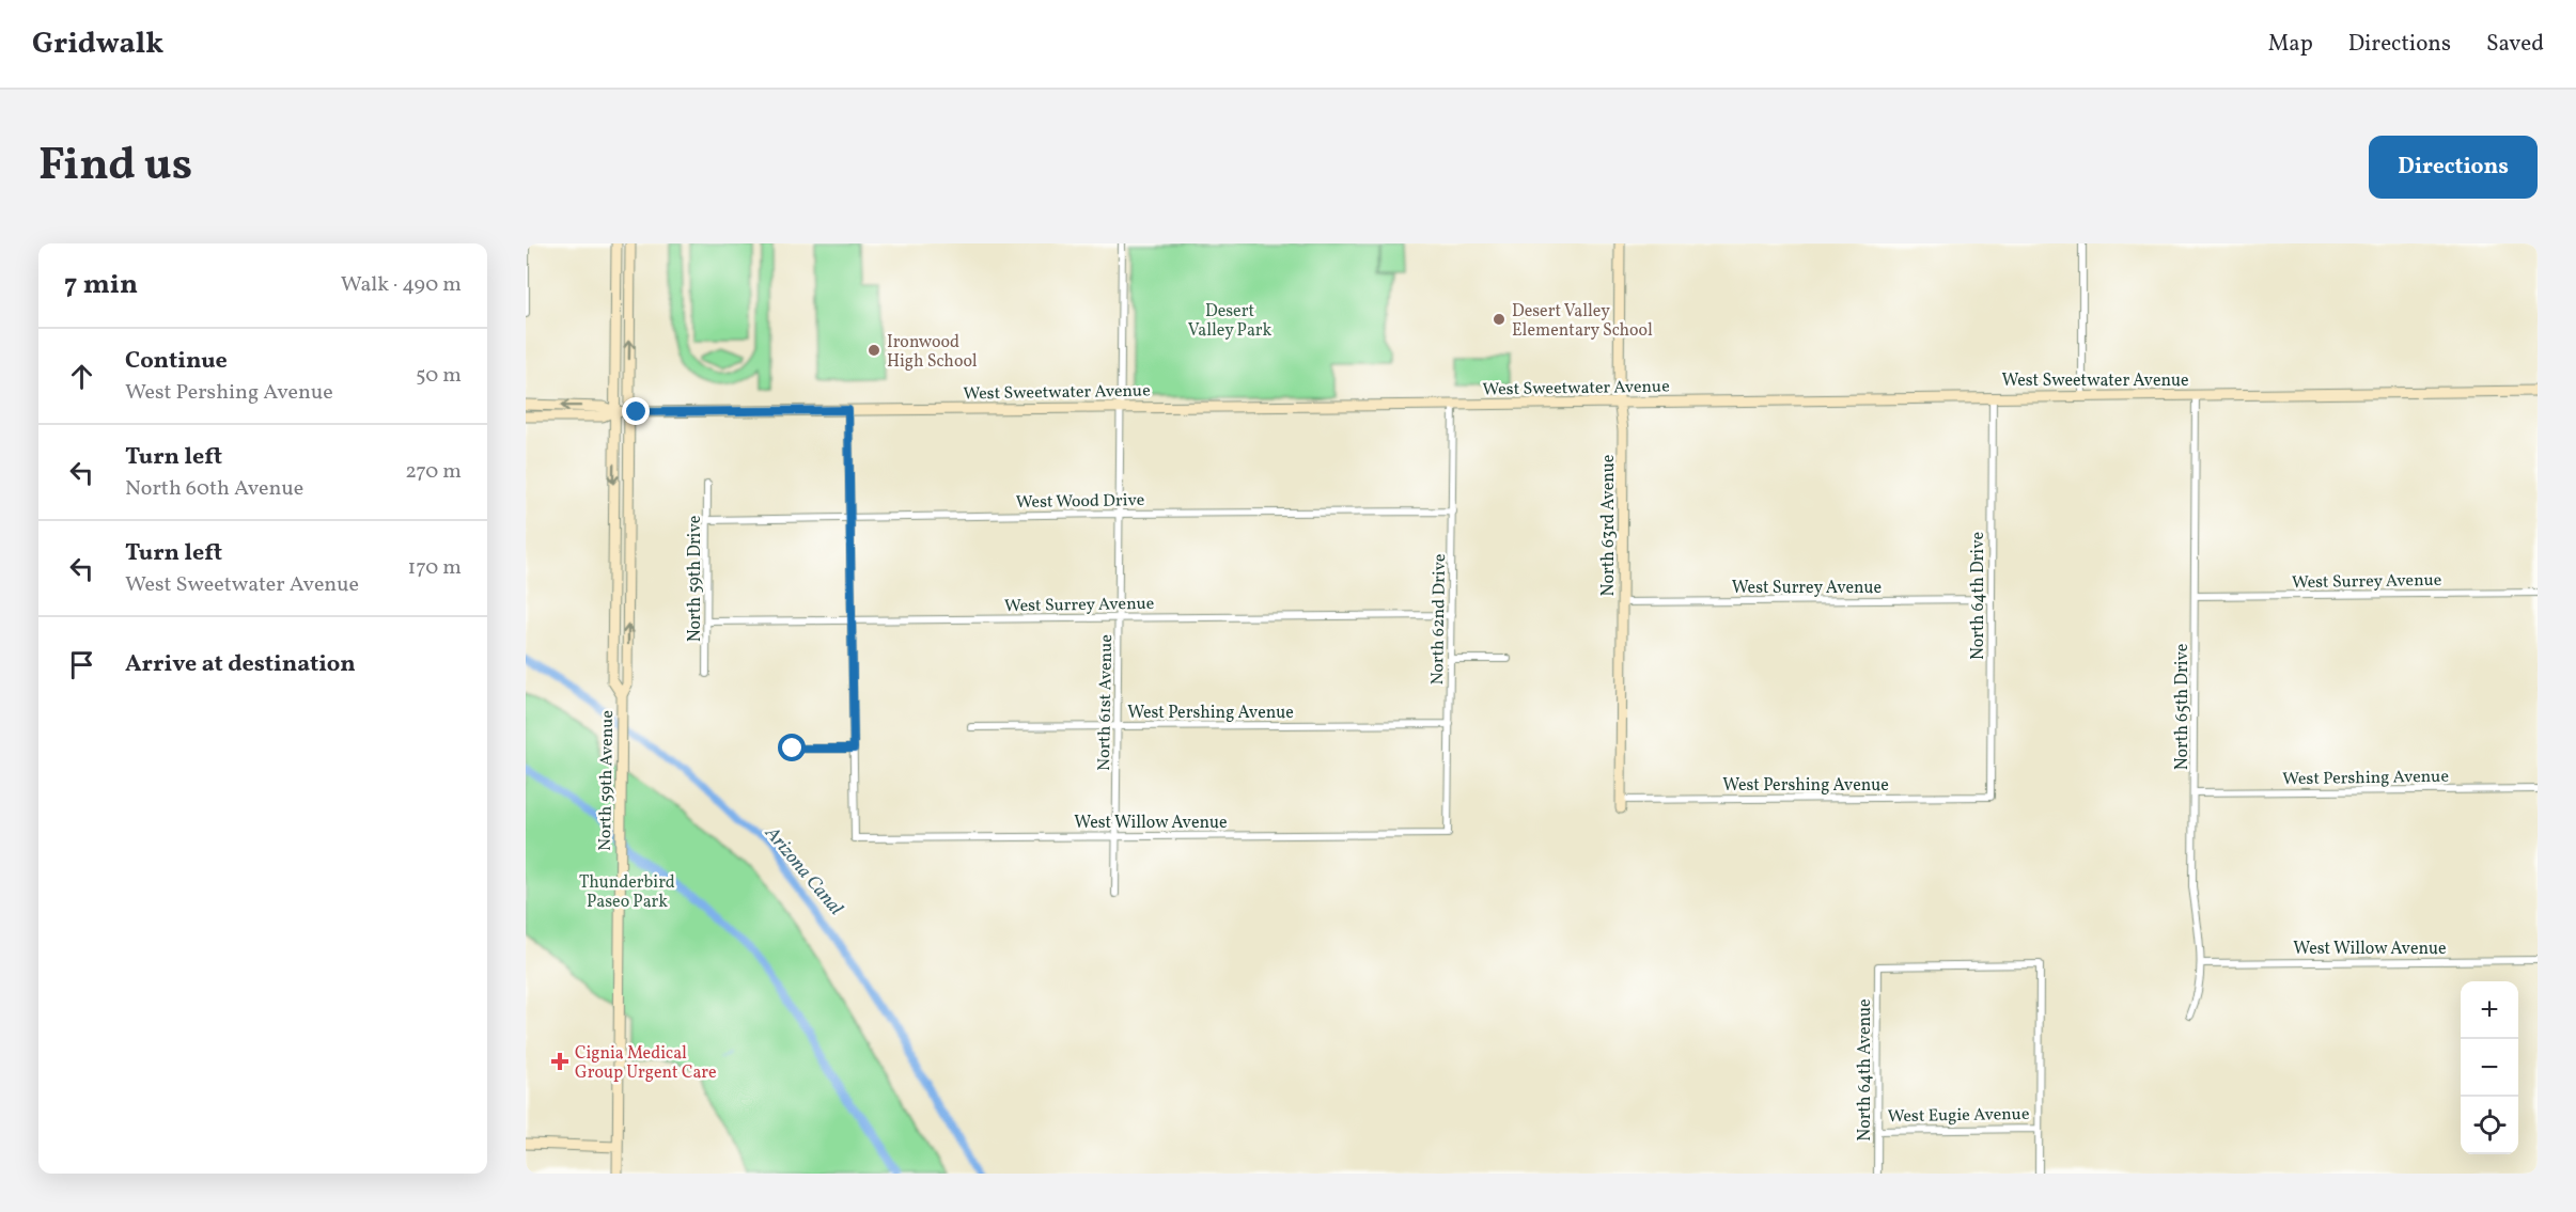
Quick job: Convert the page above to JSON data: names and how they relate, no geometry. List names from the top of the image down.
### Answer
{
  "streets": {
    "street": [
      "West Sweetwater Avenue",
      "West Wood Drive",
      "North 63rd Avenue",
      "North 59th Drive",
      "West Surrey Avenue",
      "North 64th Drive",
      "North 62nd Drive",
      "North 61st Avenue",
      "North 65th Drive",
      "West Pershing Avenue",
      "North 59th Avenue",
      "West Willow Avenue",
      "North 64th Avenue",
      "West Eugie Avenue"
    ]
  },
  "crossings": [
    ["West Sweetwater Avenue", "North 63rd Avenue"],
    ["West Sweetwater Avenue", "North 64th Drive"],
    ["West Sweetwater Avenue", "North 62nd Drive"],
    ["West Sweetwater Avenue", "North 61st Avenue"],
    ["West Sweetwater Avenue", "North 65th Drive"],
    ["West Sweetwater Avenue", "North 59th Avenue"],
    ["West Wood Drive", "North 59th Drive"],
    ["West Wood Drive", "North 62nd Drive"],
    ["West Wood Drive", "North 61st Avenue"],
    ["North 63rd Avenue", "West Surrey Avenue"],
    ["North 63rd Avenue", "West Pershing Avenue"],
    ["North 59th Drive", "West Surrey Avenue"],
    ["West Surrey Avenue", "North 64th Drive"],
    ["West Surrey Avenue", "North 62nd Drive"],
    ["West Surrey Avenue", "North 61st Avenue"],
    ["West Surrey Avenue", "North 65th Drive"],
    ["North 64th Drive", "West Pershing Avenue"],
    ["North 62nd Drive", "West Pershing Avenue"],
    ["North 62nd Drive", "West Willow Avenue"],
    ["North 61st Avenue", "West Pershing Avenue"],
    ["North 61st Avenue", "West Willow Avenue"],
    ["North 65th Drive", "West Pershing Avenue"],
    ["North 65th Drive", "West Willow Avenue"],
    ["North 64th Avenue", "West Eugie Avenue"]
  ],
  "water": ["Arizona Canal"],
  "parks": ["Desert Valley Park", "Thunderbird Paseo Park"],
  "places": {
    "other": ["Desert Valley Elementary School", "Ironwood High School"],
    "health": ["Cignia Medical Group Urgent Care"]
  },
  "page": {
    "header": "Gridwalk",
    "nav": ["Map", "Directions", "Saved"],
    "title": "Find us",
    "buttons": "Directions",
    "heading": ["7 min", "Walk · 490 m"],
    "list": [
      ["Continue", "West Pershing Avenue", "50 m"],
      ["Turn left", "North 60th Avenue", "270 m"],
      ["Turn left", "West Sweetwater Avenue", "170 m"],
      "Arrive at destination"
    ],
    "map_buttons": ["+", "−"]
  }
}
